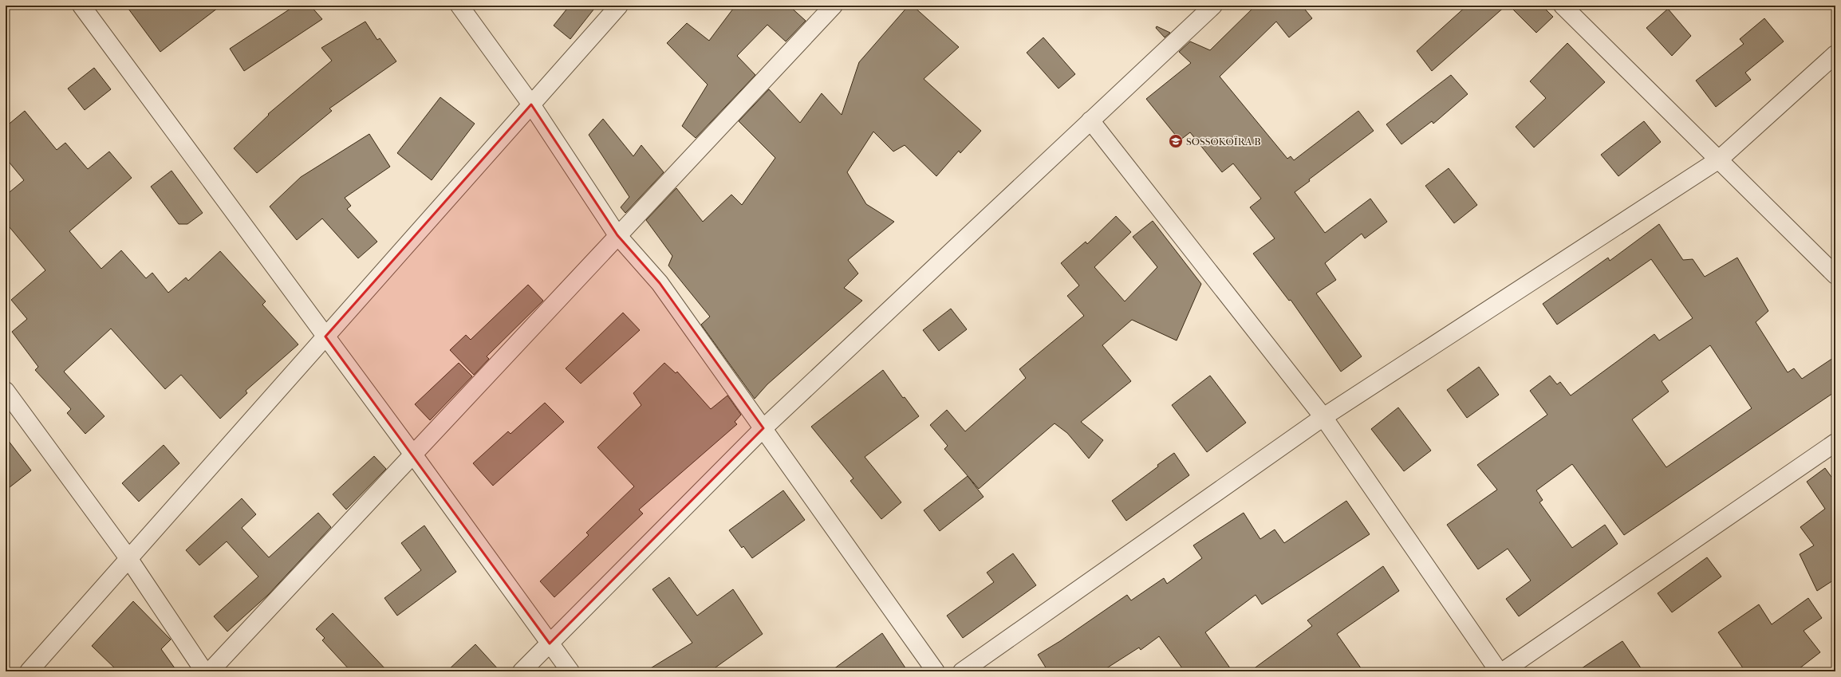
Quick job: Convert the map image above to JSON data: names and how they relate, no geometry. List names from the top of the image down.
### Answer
{
  "places": {
    "school or university": ["SOSSOKOÏRA B"]
  }
}
